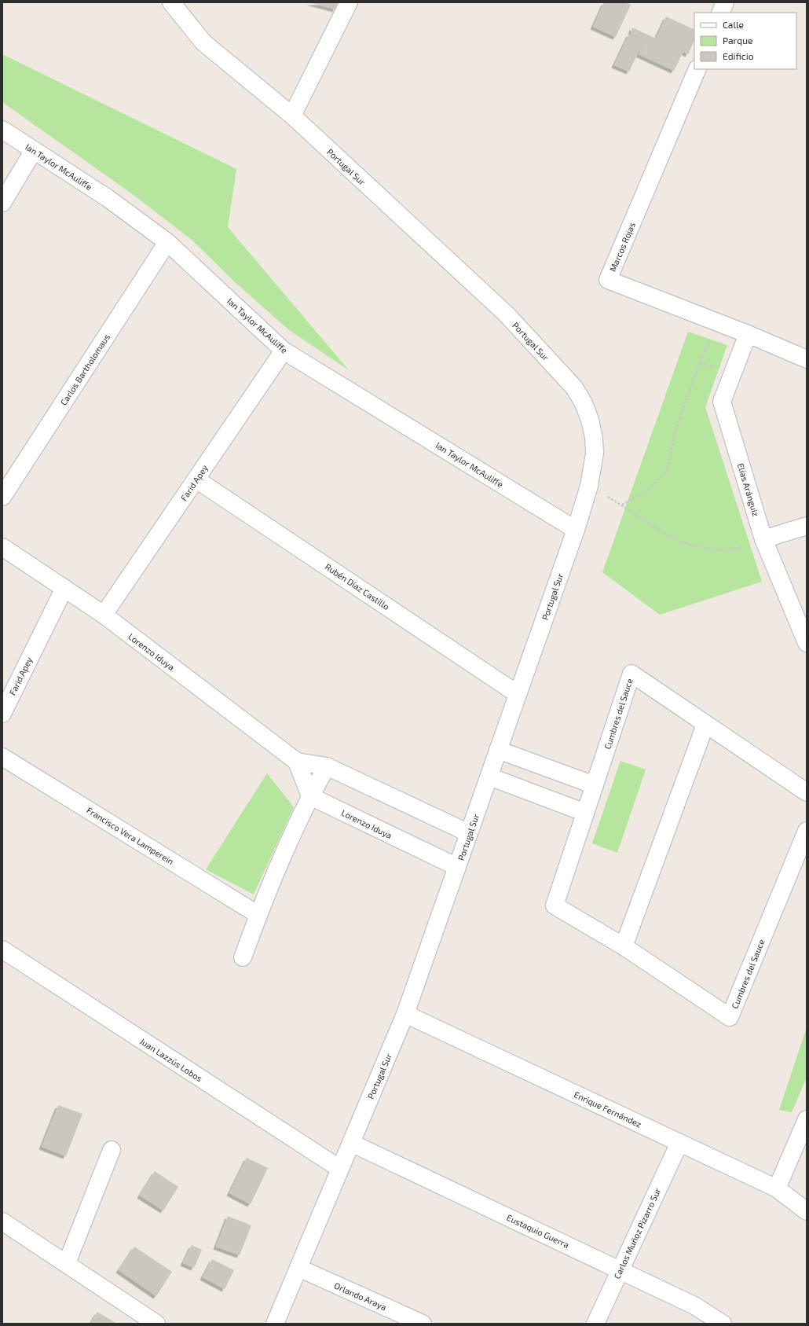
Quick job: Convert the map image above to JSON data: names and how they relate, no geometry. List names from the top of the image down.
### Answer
{
  "streets": {
    "street": [
      "Ian Taylor McAuliffe",
      "Portugal Sur",
      "Marcos Rojas",
      "Carlos Bartholomaus",
      "Farid Apey",
      "Elías Aránguiz",
      "Rubén Díaz Castillo",
      "Lorenzo Iduya",
      "Cumbres del Sauce",
      "Francisco Vera Lamperein",
      "Juan Lazzús Lobos",
      "Enrique Fernández",
      "Eustaquio Guerra",
      "Carlos Muñoz Pizarro Sur",
      "Orlando Araya"
    ]
  },
  "crossings": [
    ["Ian Taylor McAuliffe", "Portugal Sur"],
    ["Ian Taylor McAuliffe", "Carlos Bartholomaus"],
    ["Ian Taylor McAuliffe", "Farid Apey"],
    ["Portugal Sur", "Rubén Díaz Castillo"],
    ["Portugal Sur", "Lorenzo Iduya"],
    ["Portugal Sur", "Juan Lazzús Lobos"],
    ["Portugal Sur", "Enrique Fernández"],
    ["Portugal Sur", "Eustaquio Guerra"],
    ["Portugal Sur", "Orlando Araya"],
    ["Marcos Rojas", "Elías Aránguiz"],
    ["Farid Apey", "Rubén Díaz Castillo"],
    ["Farid Apey", "Lorenzo Iduya"],
    ["Enrique Fernández", "Carlos Muñoz Pizarro Sur"],
    ["Eustaquio Guerra", "Carlos Muñoz Pizarro Sur"]
  ],
  "legend": ["Calle", "Parque", "Edificio"]
}
